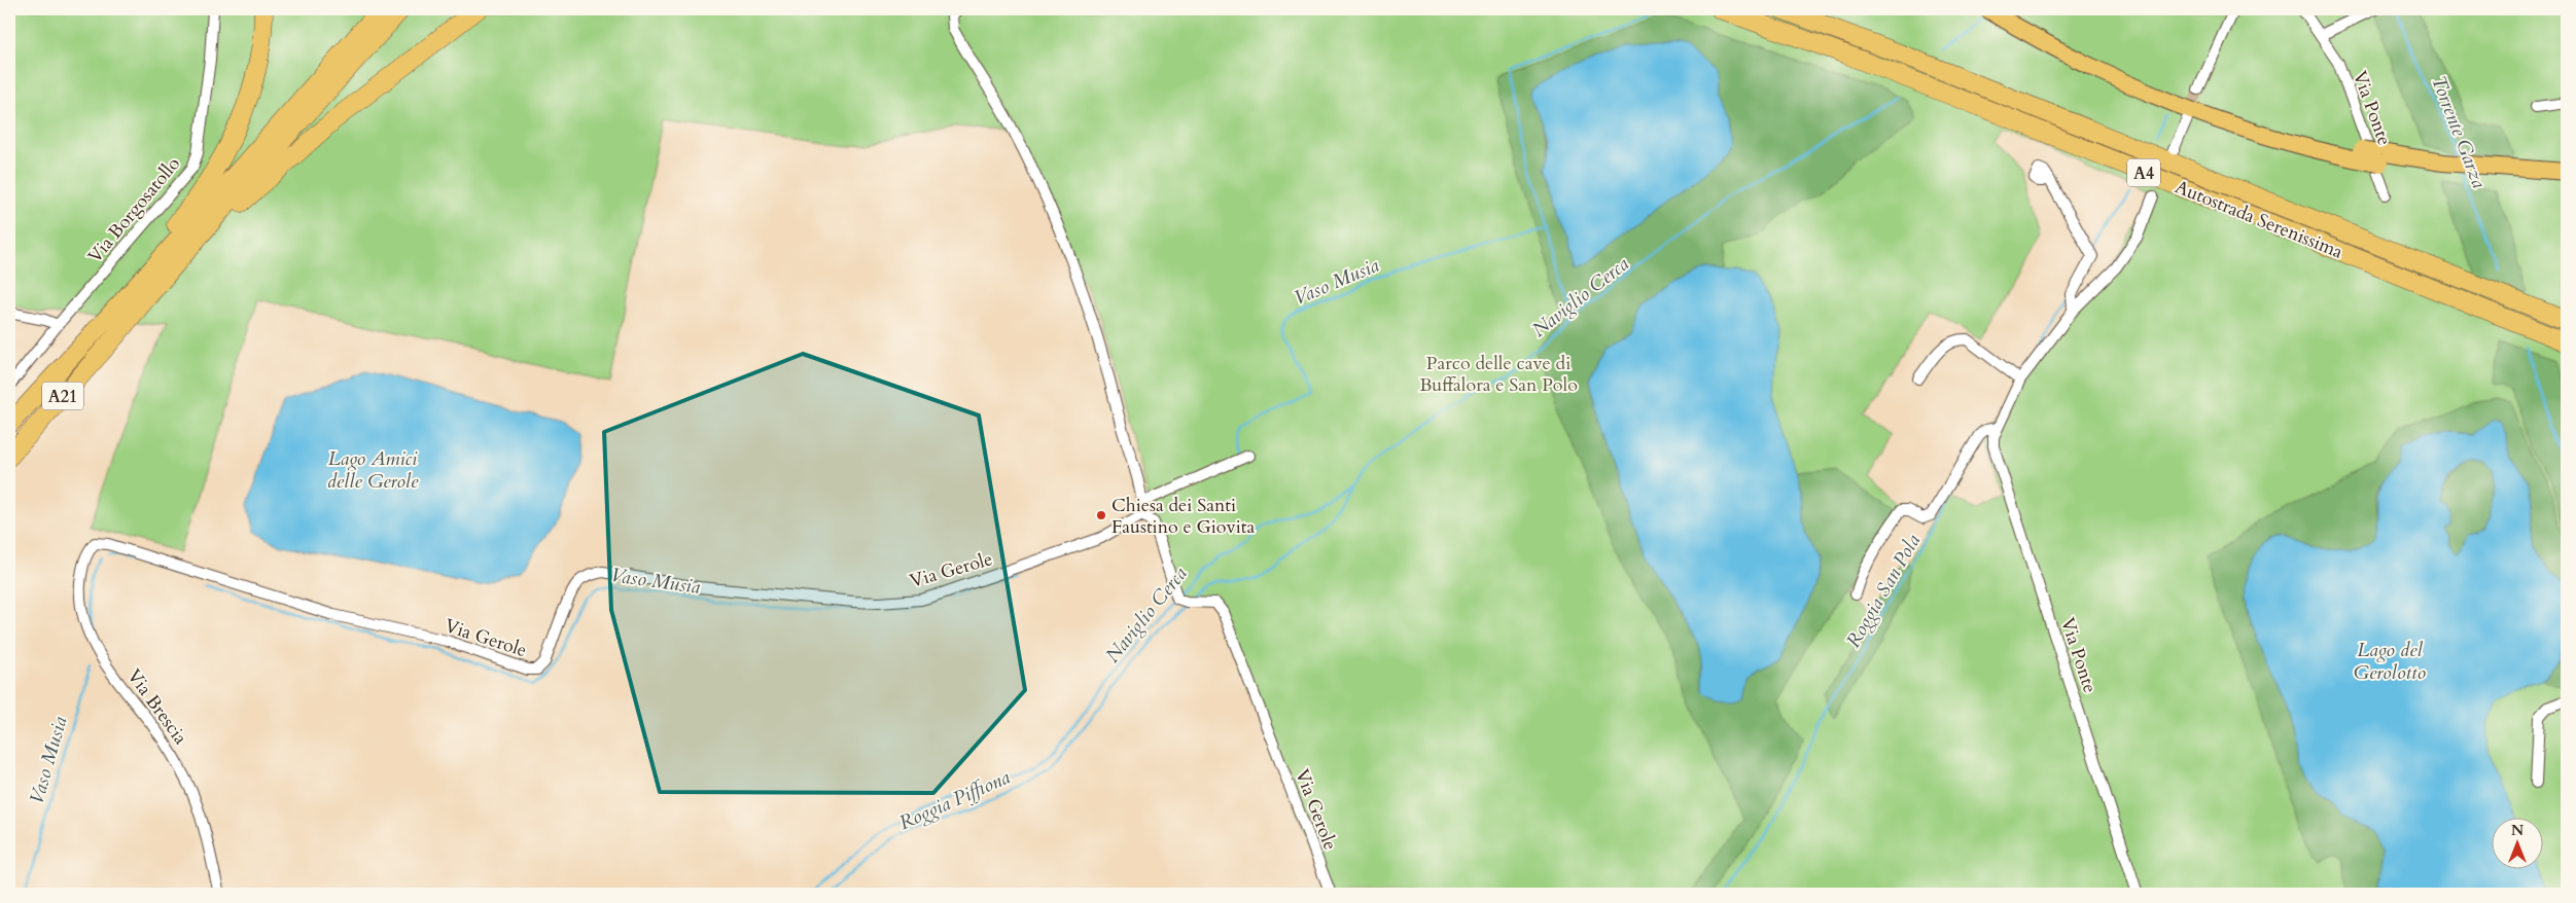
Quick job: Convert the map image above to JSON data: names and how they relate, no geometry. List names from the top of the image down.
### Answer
{
  "streets": {
    "highway": ["A4", "Autostrada Serenissima", "A21"],
    "street": [
      "Via Ponte",
      "Via Borgosatollo",
      "Via Gerole",
      "Via Brescia"
    ]
  },
  "crossings": [
    ["Via Gerole", "Via Brescia"]
  ],
  "water": [
    "Torrente Garza",
    "Vaso Musia",
    "Naviglio Cerca",
    "Lago Amici delle Gerole",
    "Roggia San Pola",
    "Lago del Gerolotto",
    "Roggia Piffiona"
  ],
  "parks": ["Parco delle cave di Buffalora e San Polo"],
  "places": ["Chiesa dei Santi Faustino e Giovita"],
  "north": "top"
}
